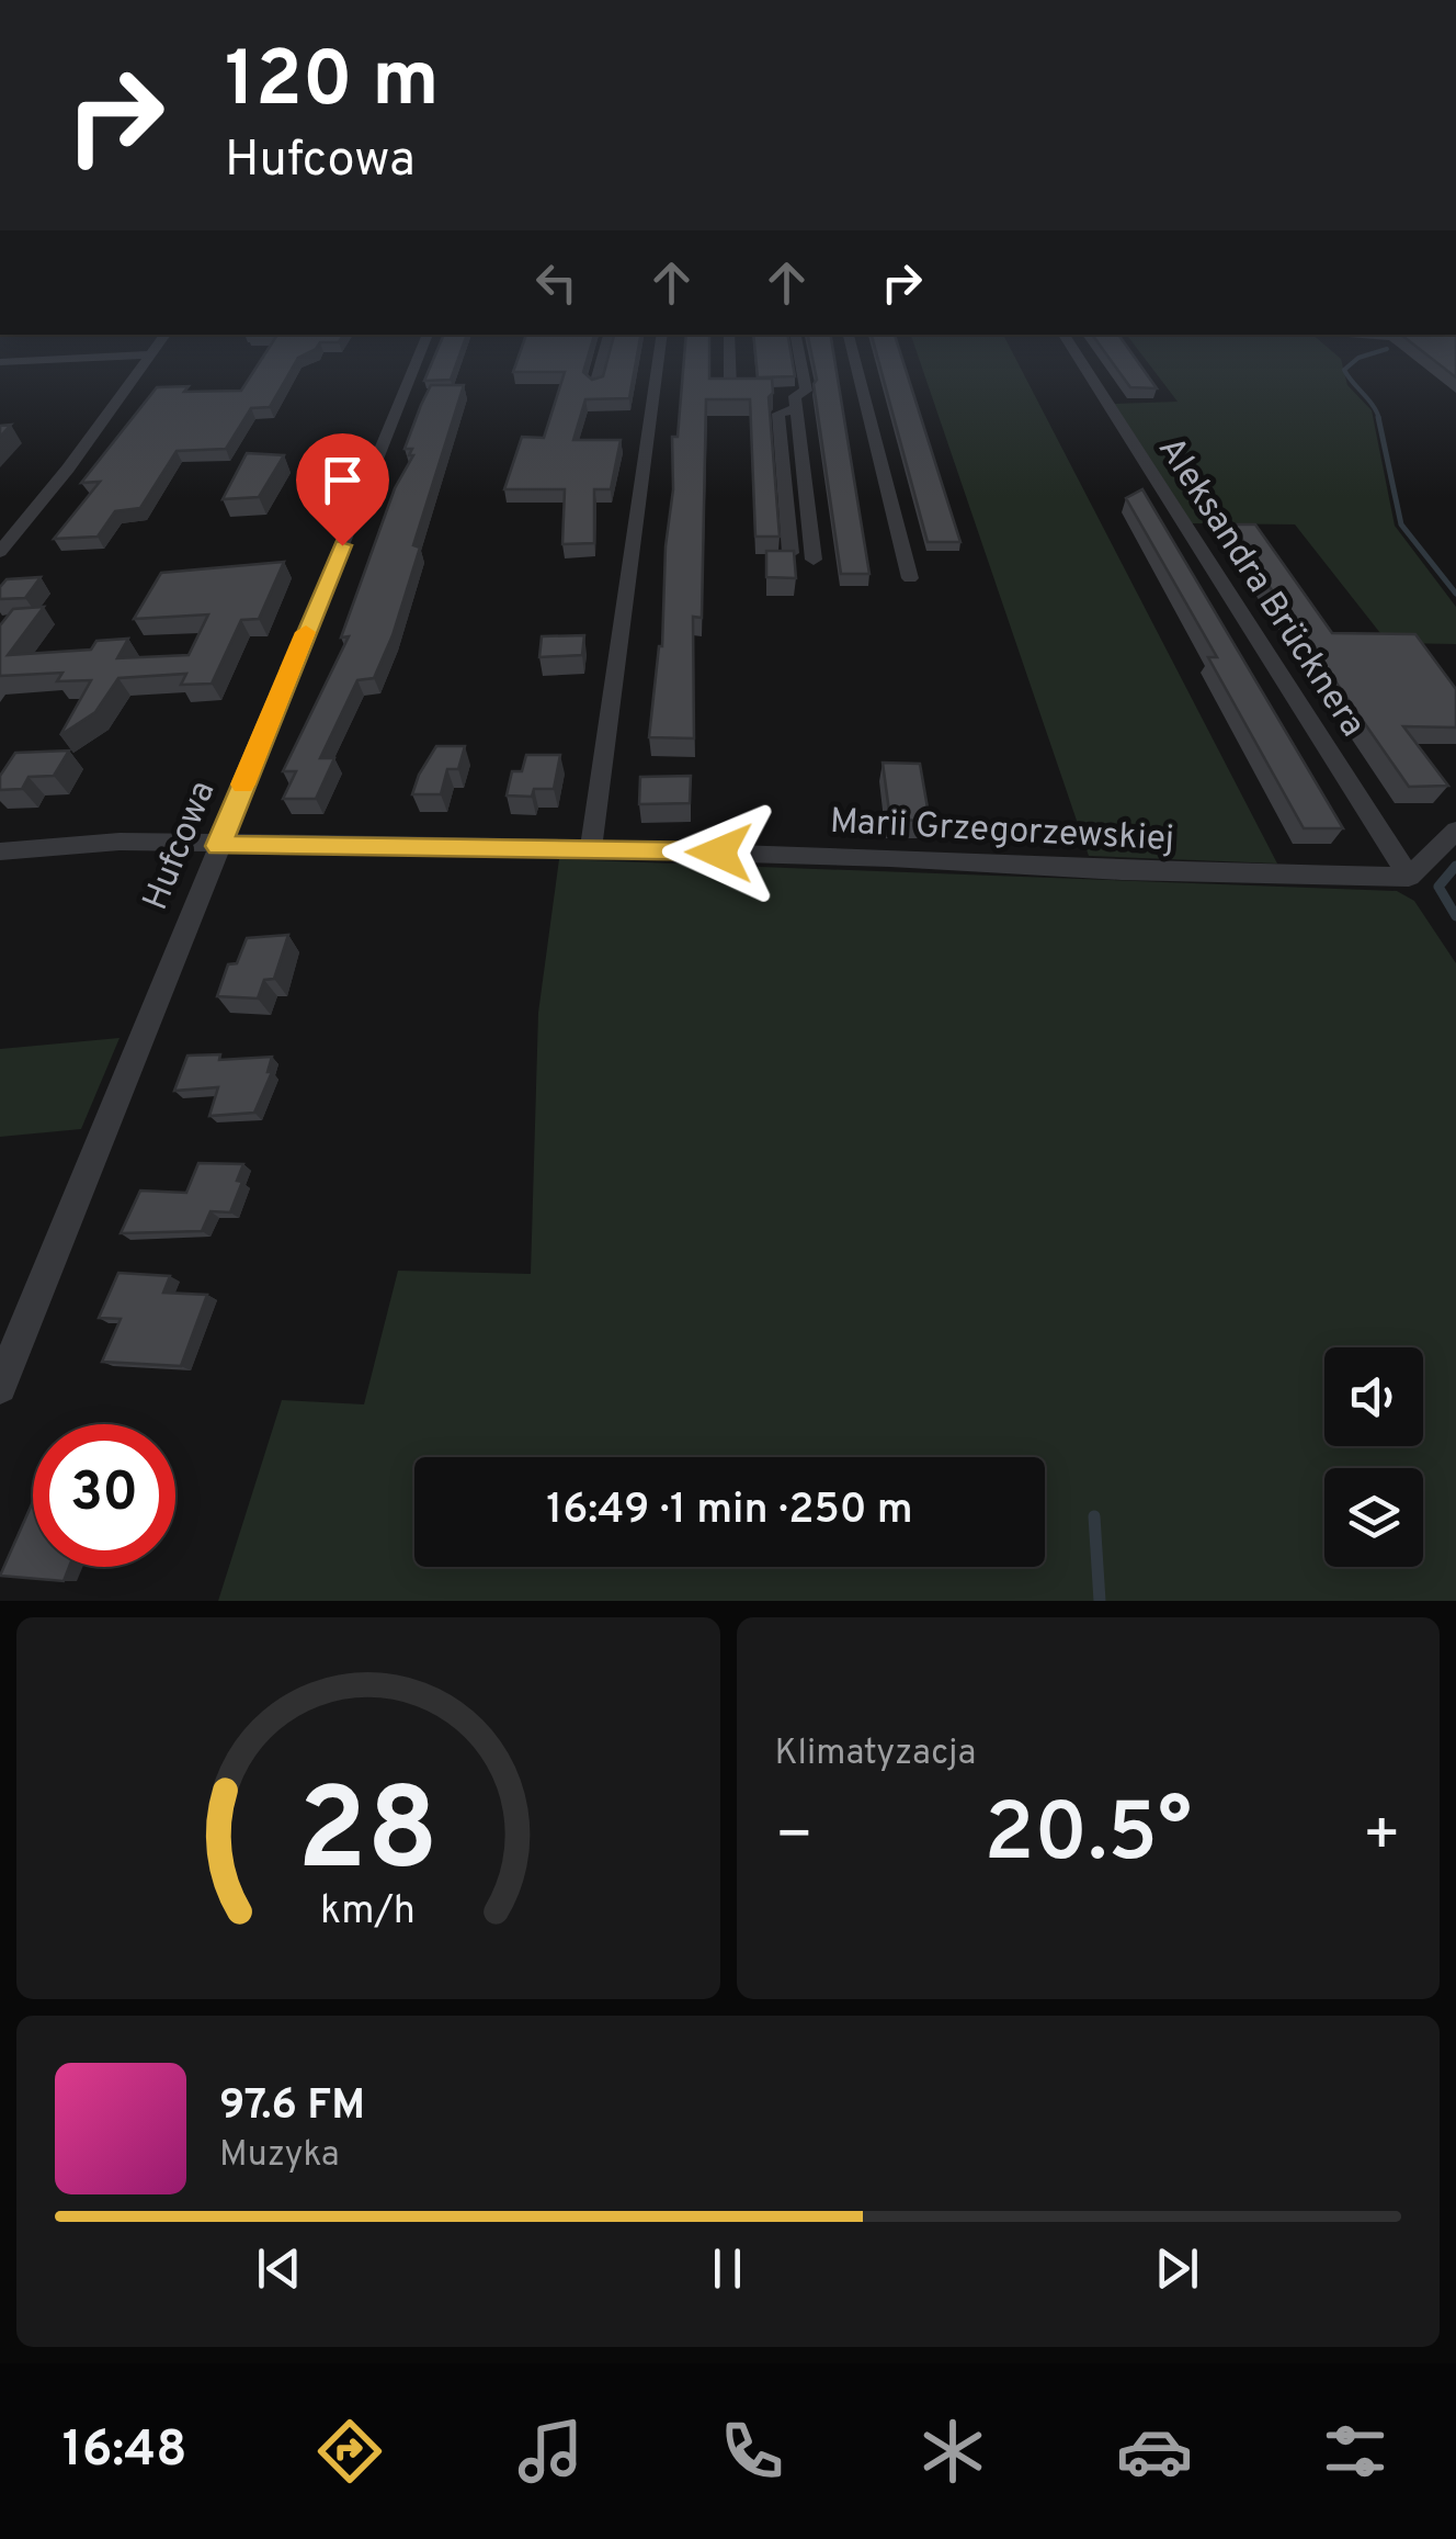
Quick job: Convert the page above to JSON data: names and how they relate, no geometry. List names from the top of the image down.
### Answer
{
  "streets": {
    "street": ["Aleksandra Brücknera", "Marii Grzegorzewskiej", "Hufcowa"]
  },
  "crossings": [
    ["Aleksandra Brücknera", "Marii Grzegorzewskiej"],
    ["Marii Grzegorzewskiej", "Hufcowa"]
  ],
  "page": {
    "turn": ["120 m", "Hufcowa"],
    "limit": "30",
    "trip": "16:49 · 1 min · 250 m",
    "tile": "Klimatyzacja",
    "heat": ["−", "20.5°", "+"],
    "song": ["97.6 FM", "Muzyka"],
    "tabs": "16:48",
    "gauge": ["28", "km/h"]
  }
}
